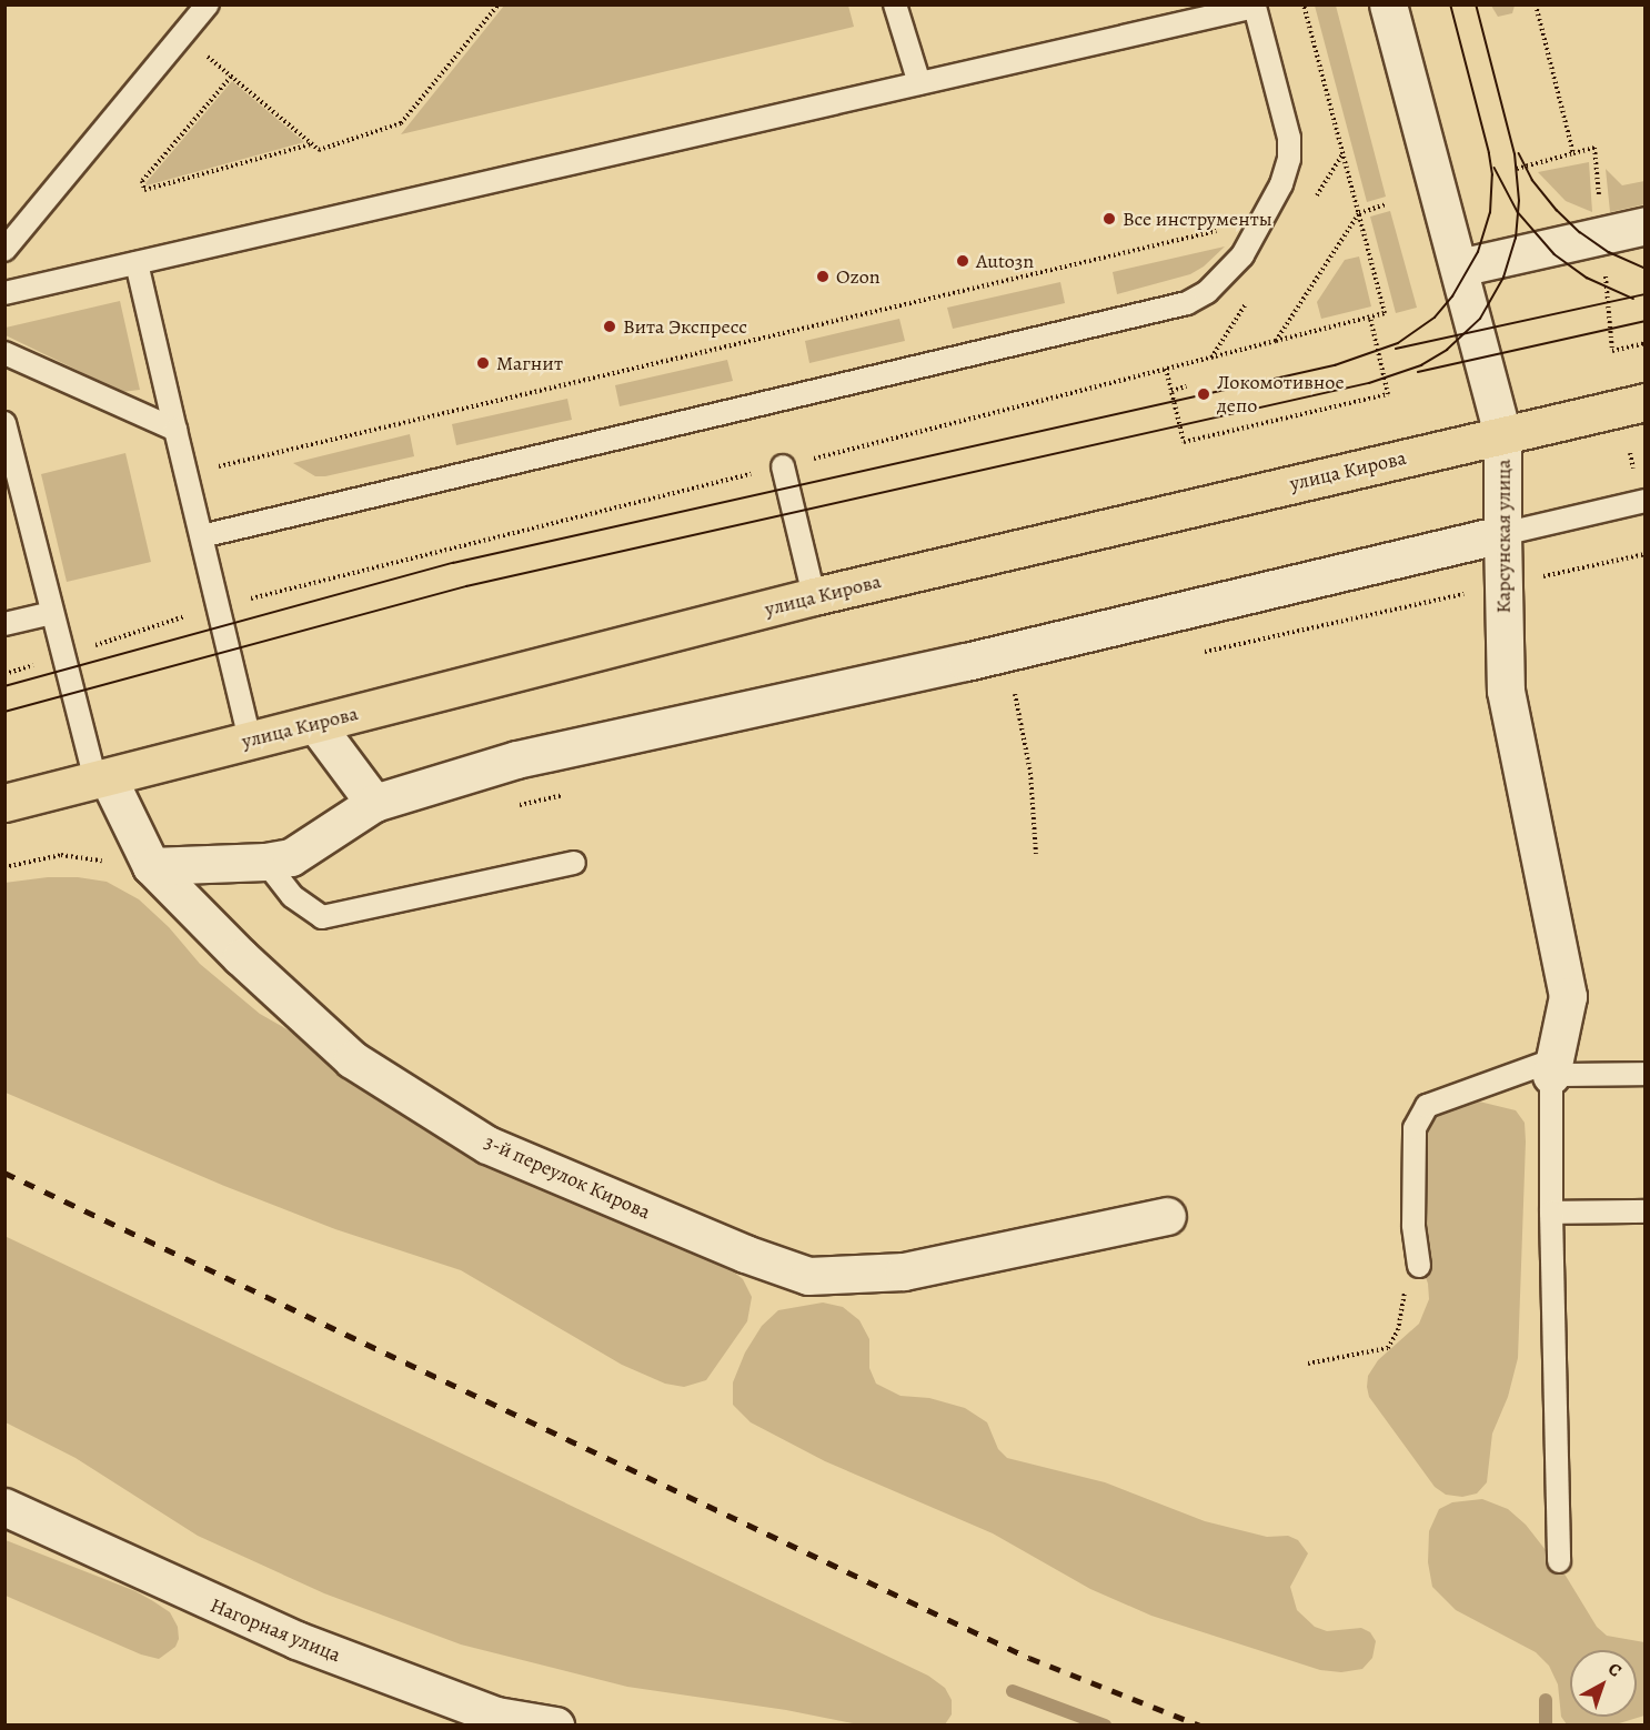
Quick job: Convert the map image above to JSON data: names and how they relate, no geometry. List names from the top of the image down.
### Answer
{
  "streets": {
    "main road": ["улица Кирова"],
    "street": ["Карсунская улица", "3-й переулок Кирова", "Нагорная улица"]
  },
  "crossings": [
    ["улица Кирова", "Карсунская улица"],
    ["улица Кирова", "3-й переулок Кирова"]
  ],
  "places": [
    "Все инструменты",
    "Auto3n",
    "Ozon",
    "Вита Экспресс",
    "Магнит",
    "Локомотивное депо"
  ],
  "north": "top right"
}
